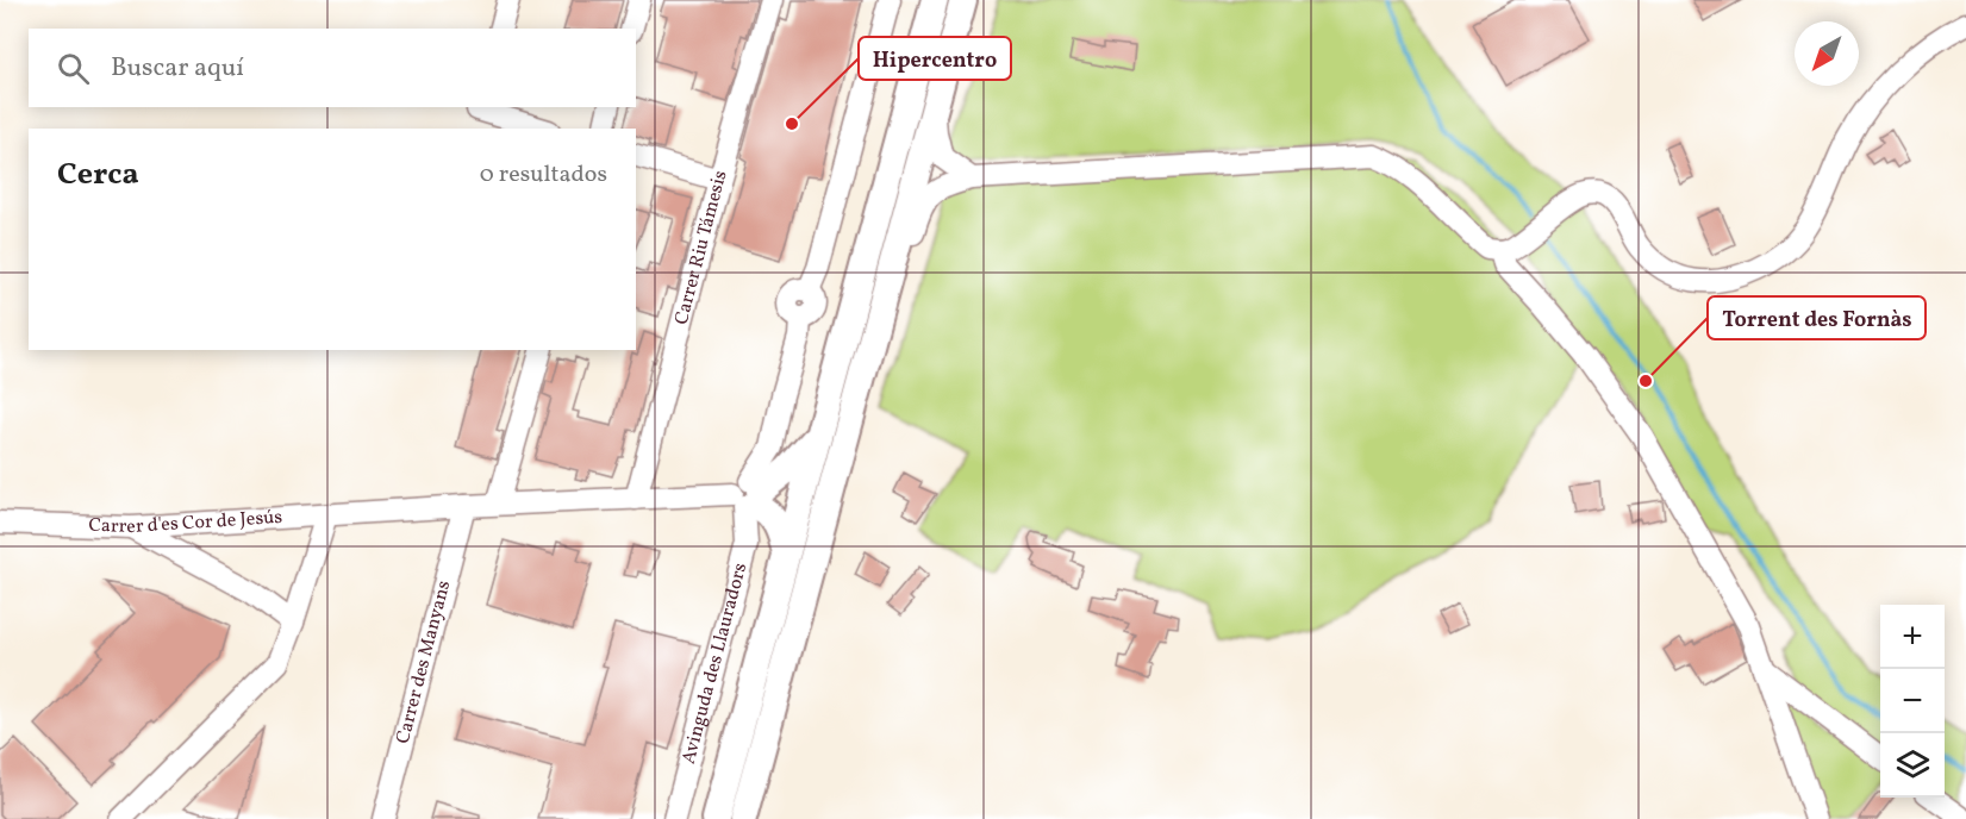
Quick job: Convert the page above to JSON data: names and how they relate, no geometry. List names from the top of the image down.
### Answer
{
  "streets": {
    "street": [
      "Carrer Riu Támesis",
      "Carrer d'es Cor de Jesús",
      "Carrer des Manyans",
      "Avinguda des Llauradors"
    ]
  },
  "crossings": [
    ["Carrer Riu Támesis", "Carrer d'es Cor de Jesús"],
    ["Carrer d'es Cor de Jesús", "Carrer des Manyans"],
    ["Carrer d'es Cor de Jesús", "Avinguda des Llauradors"]
  ],
  "places": ["Hipercentro", "Torrent des Fornàs"],
  "north": "bottom left",
  "page": {
    "search": "Buscar aquí",
    "heading": ["Cerca", "0 resultados"],
    "map_buttons": ["+", "−"]
  }
}
